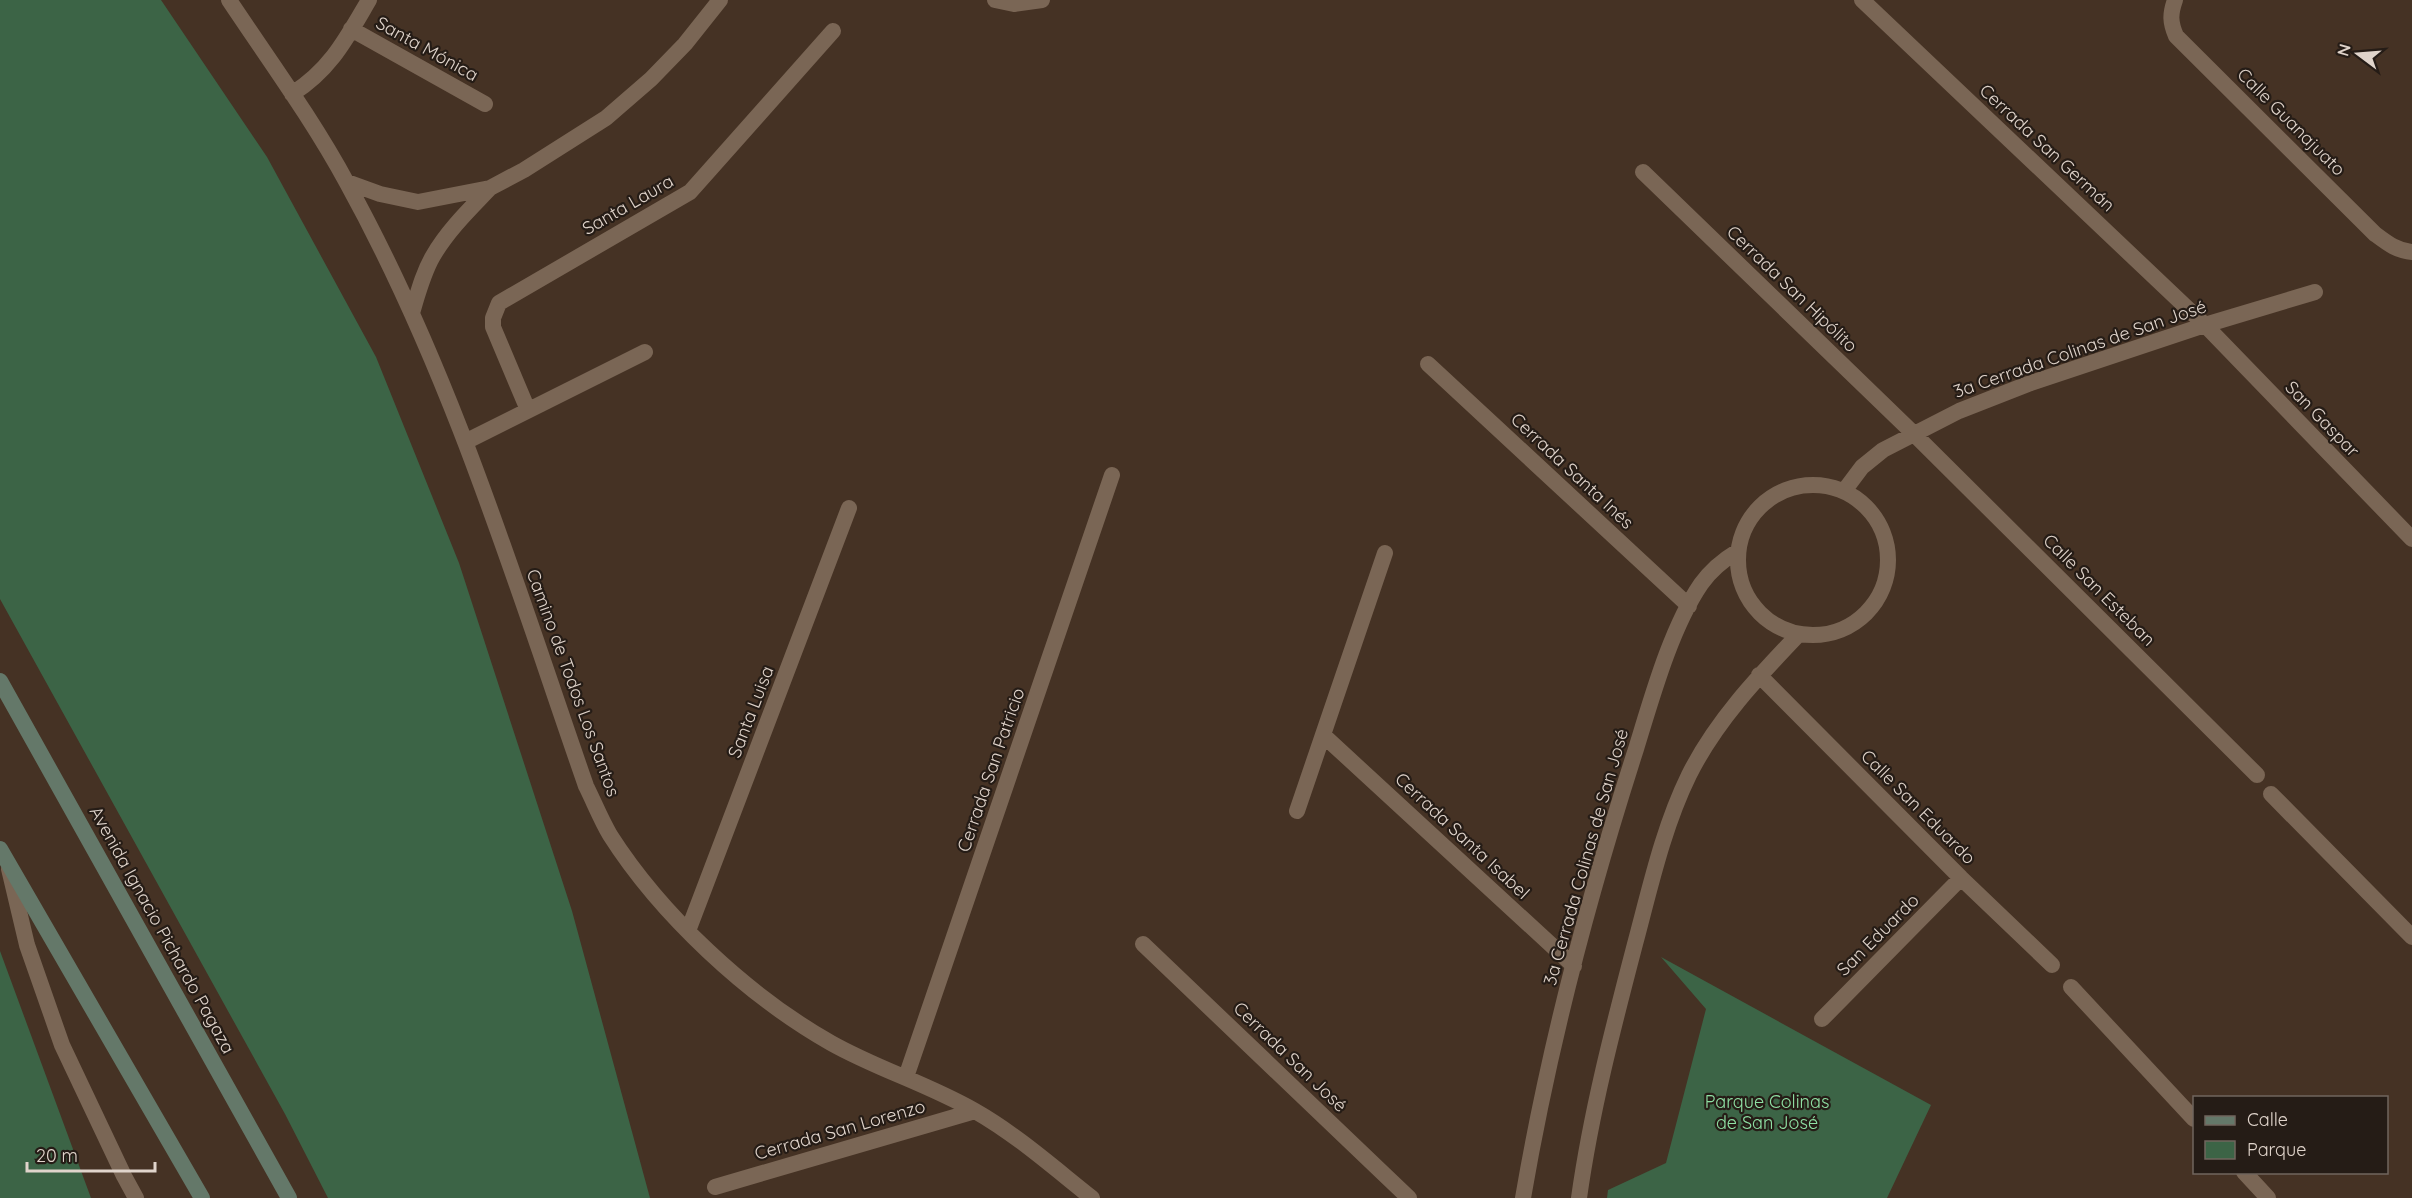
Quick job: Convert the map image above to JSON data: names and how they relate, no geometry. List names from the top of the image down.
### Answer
{
  "streets": {
    "main road": ["Avenida Ignacio Pichardo Pagaza"],
    "street": [
      "Santa Mónica",
      "Calle Guanajuato",
      "Cerrada San Germán",
      "Santa Laura",
      "Cerrada San Hipólito",
      "3a Cerrada Colinas de San José",
      "San Gaspar",
      "Cerrada Santa Inés",
      "Calle San Esteban",
      "Camino de Todos Los Santos",
      "Santa Luisa",
      "Cerrada San Patricio",
      "Calle San Eduardo",
      "Cerrada Santa Isabel",
      "San Eduardo",
      "Cerrada San José",
      "Cerrada San Lorenzo"
    ]
  },
  "crossings": [
    ["Santa Mónica", "Camino de Todos Los Santos"],
    ["Cerrada San Germán", "3a Cerrada Colinas de San José"],
    ["Cerrada San Germán", "San Gaspar"],
    ["Cerrada San Hipólito", "3a Cerrada Colinas de San José"],
    ["Cerrada San Hipólito", "Calle San Esteban"],
    ["3a Cerrada Colinas de San José", "San Gaspar"],
    ["3a Cerrada Colinas de San José", "Cerrada Santa Inés"],
    ["3a Cerrada Colinas de San José", "Calle San Esteban"],
    ["3a Cerrada Colinas de San José", "Cerrada Santa Isabel"],
    ["Camino de Todos Los Santos", "Santa Luisa"],
    ["Camino de Todos Los Santos", "Cerrada San Patricio"],
    ["Camino de Todos Los Santos", "Cerrada San Lorenzo"],
    ["Calle San Eduardo", "San Eduardo"]
  ],
  "parks": ["Parque Colinas de San José"],
  "legend": ["Calle", "Parque"],
  "scale_bar": "20 m",
  "north": "left"
}
